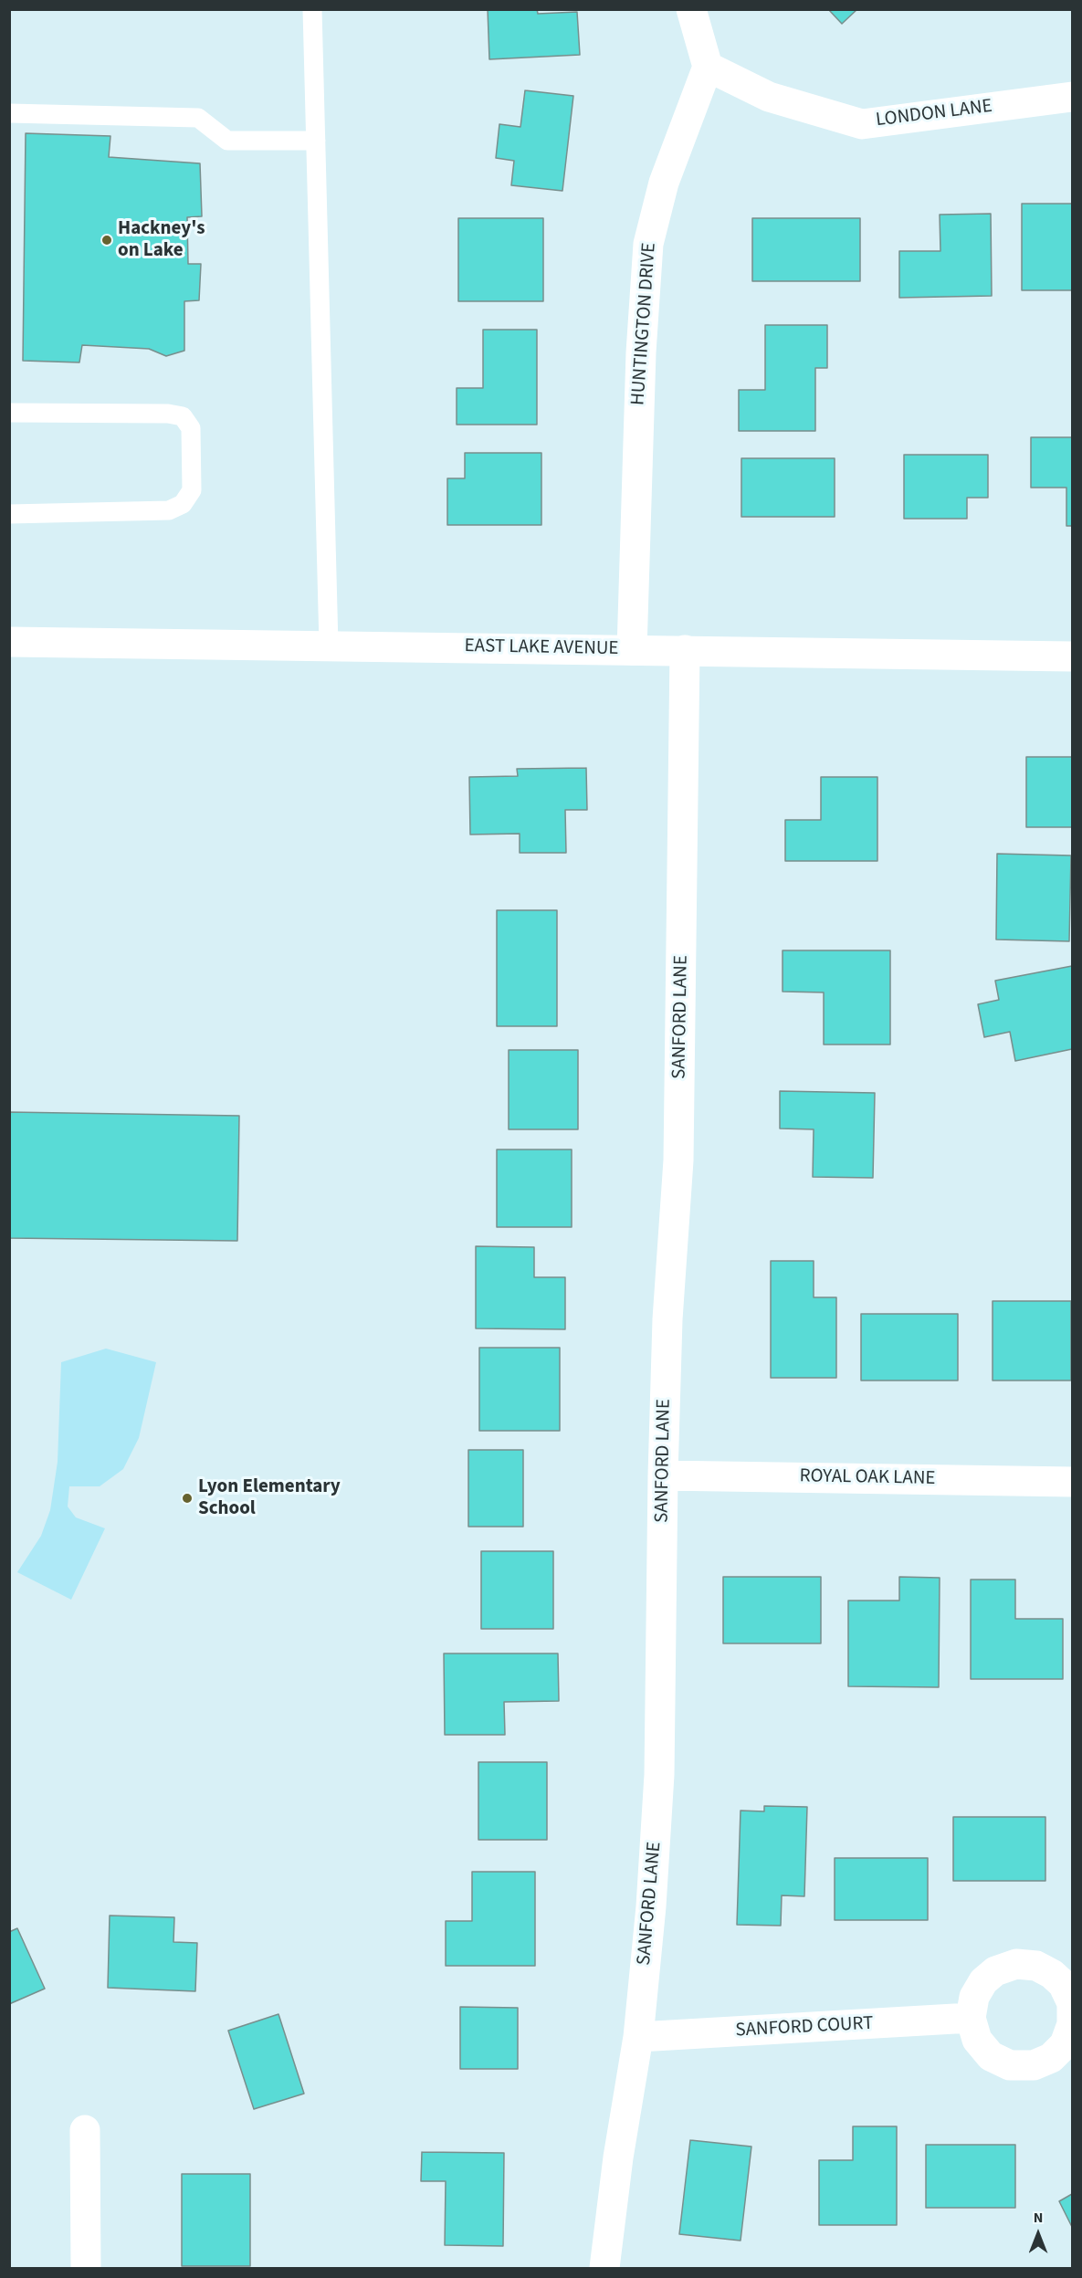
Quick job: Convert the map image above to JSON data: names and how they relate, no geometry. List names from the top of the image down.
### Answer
{
  "streets": {
    "street": [
      "LONDON LANE",
      "HUNTINGTON DRIVE",
      "EAST LAKE AVENUE",
      "SANFORD LANE",
      "ROYAL OAK LANE",
      "SANFORD COURT"
    ]
  },
  "crossings": [
    ["LONDON LANE", "HUNTINGTON DRIVE"],
    ["HUNTINGTON DRIVE", "EAST LAKE AVENUE"],
    ["EAST LAKE AVENUE", "SANFORD LANE"],
    ["SANFORD LANE", "ROYAL OAK LANE"],
    ["SANFORD LANE", "SANFORD COURT"]
  ],
  "places": ["Hackney's on Lake", "Lyon Elementary School"],
  "north": "top"
}
